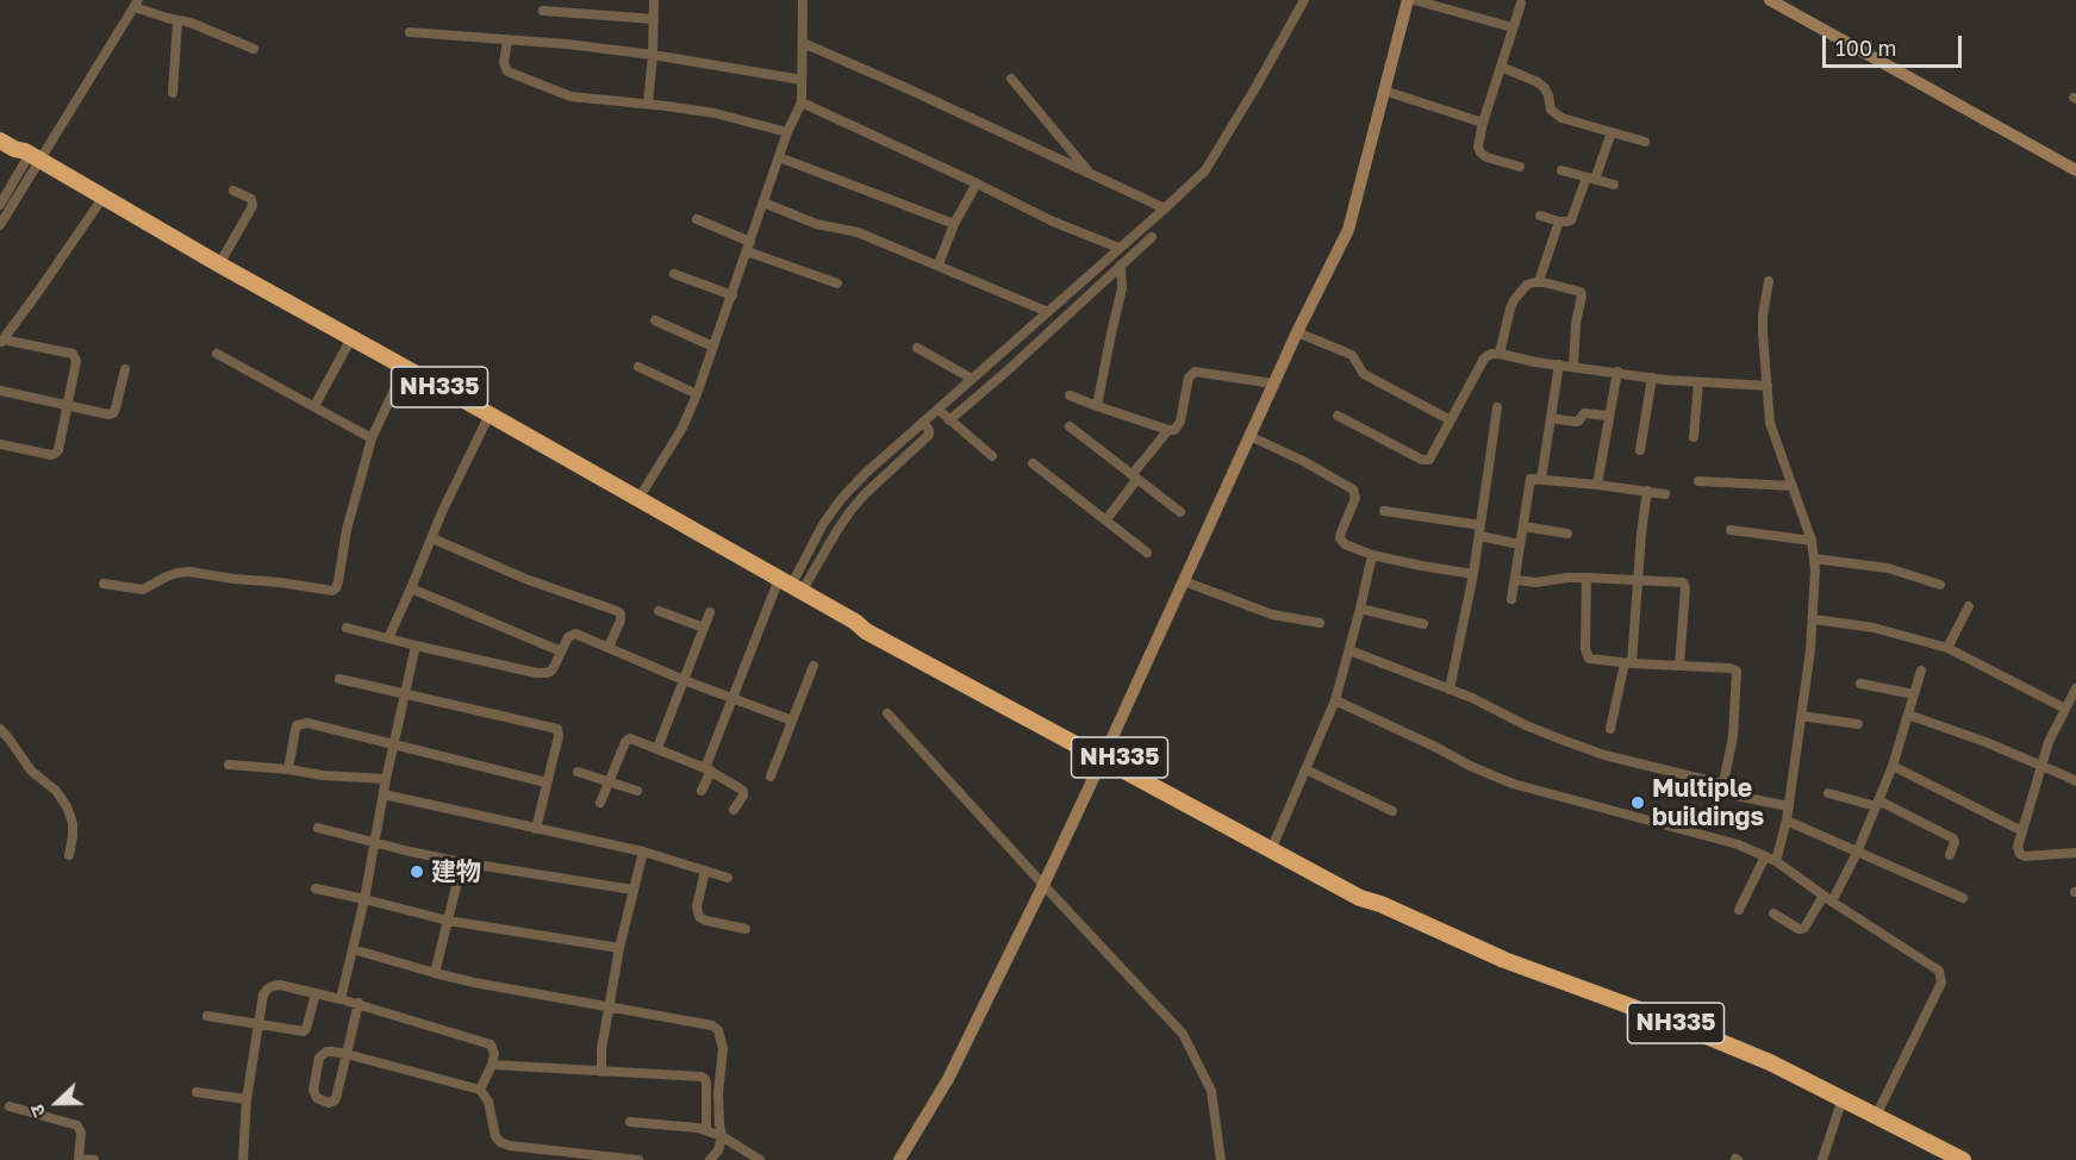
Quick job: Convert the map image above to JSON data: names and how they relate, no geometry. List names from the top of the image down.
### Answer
{
  "streets": {
    "highway": ["NH335"]
  },
  "places": ["Multiple buildings", "建物"],
  "scale_bar": "100 m",
  "north": "left"
}
